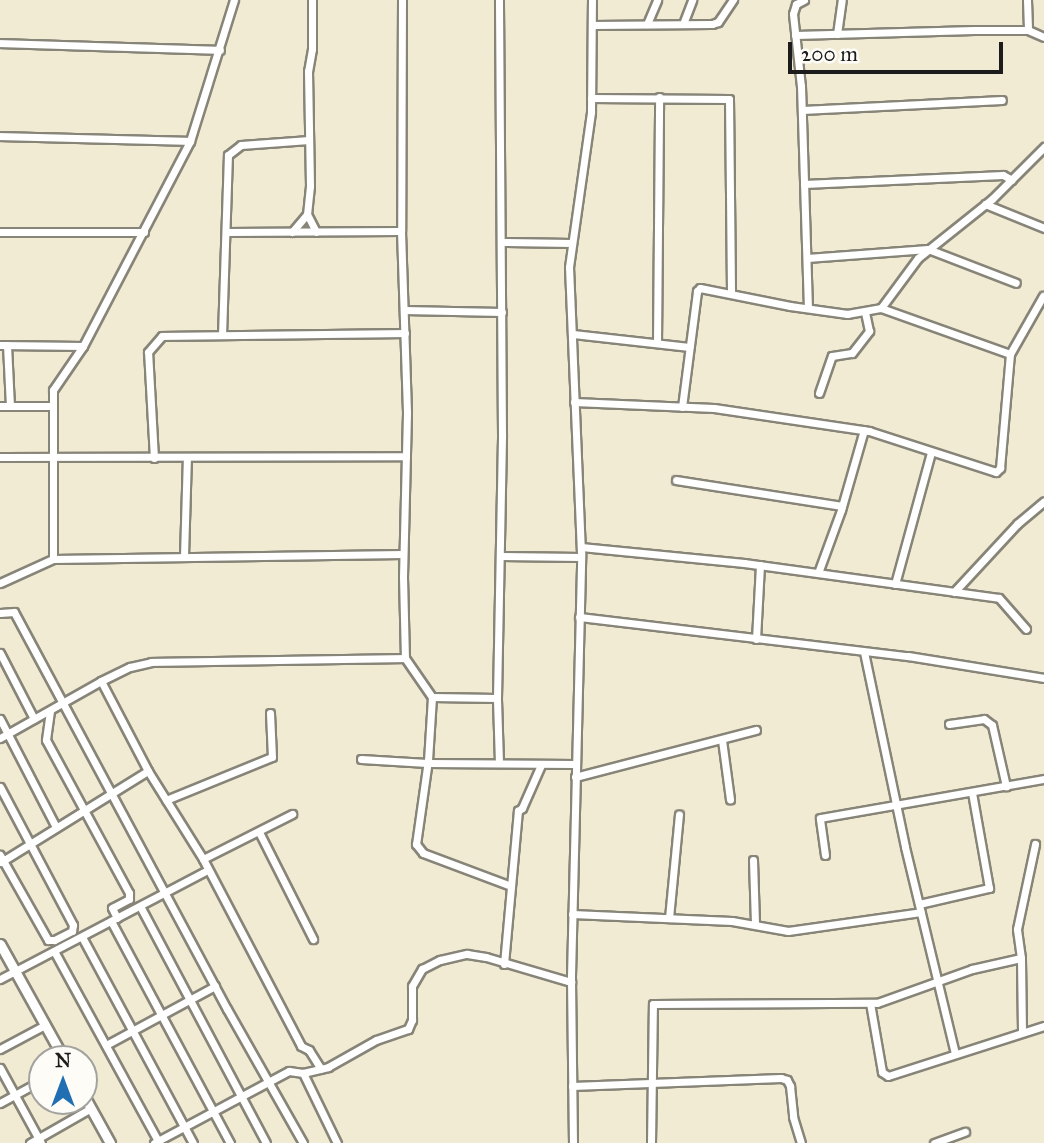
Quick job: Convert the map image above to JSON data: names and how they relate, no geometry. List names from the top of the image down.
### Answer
{
  "scale_bar": "200 m",
  "north": "top"
}
